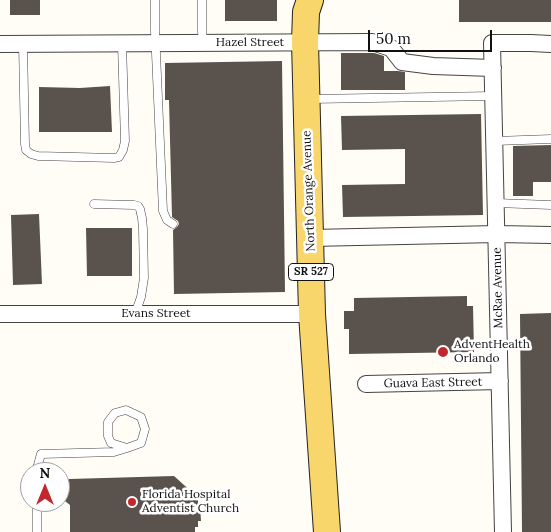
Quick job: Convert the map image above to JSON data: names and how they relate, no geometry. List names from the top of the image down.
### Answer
{
  "streets": {
    "main road": ["North Orange Avenue", "SR 527"],
    "street": [
      "Hazel Street",
      "McRae Avenue",
      "Evans Street",
      "Guava East Street"
    ]
  },
  "crossings": [
    ["Hazel Street", "North Orange Avenue"],
    ["Hazel Street", "McRae Avenue"],
    ["North Orange Avenue", "Evans Street"],
    ["McRae Avenue", "Guava East Street"]
  ],
  "places": ["AdventHealth Orlando", "Florida Hospital Adventist Church"],
  "scale_bar": "50 m",
  "north": "top"
}
